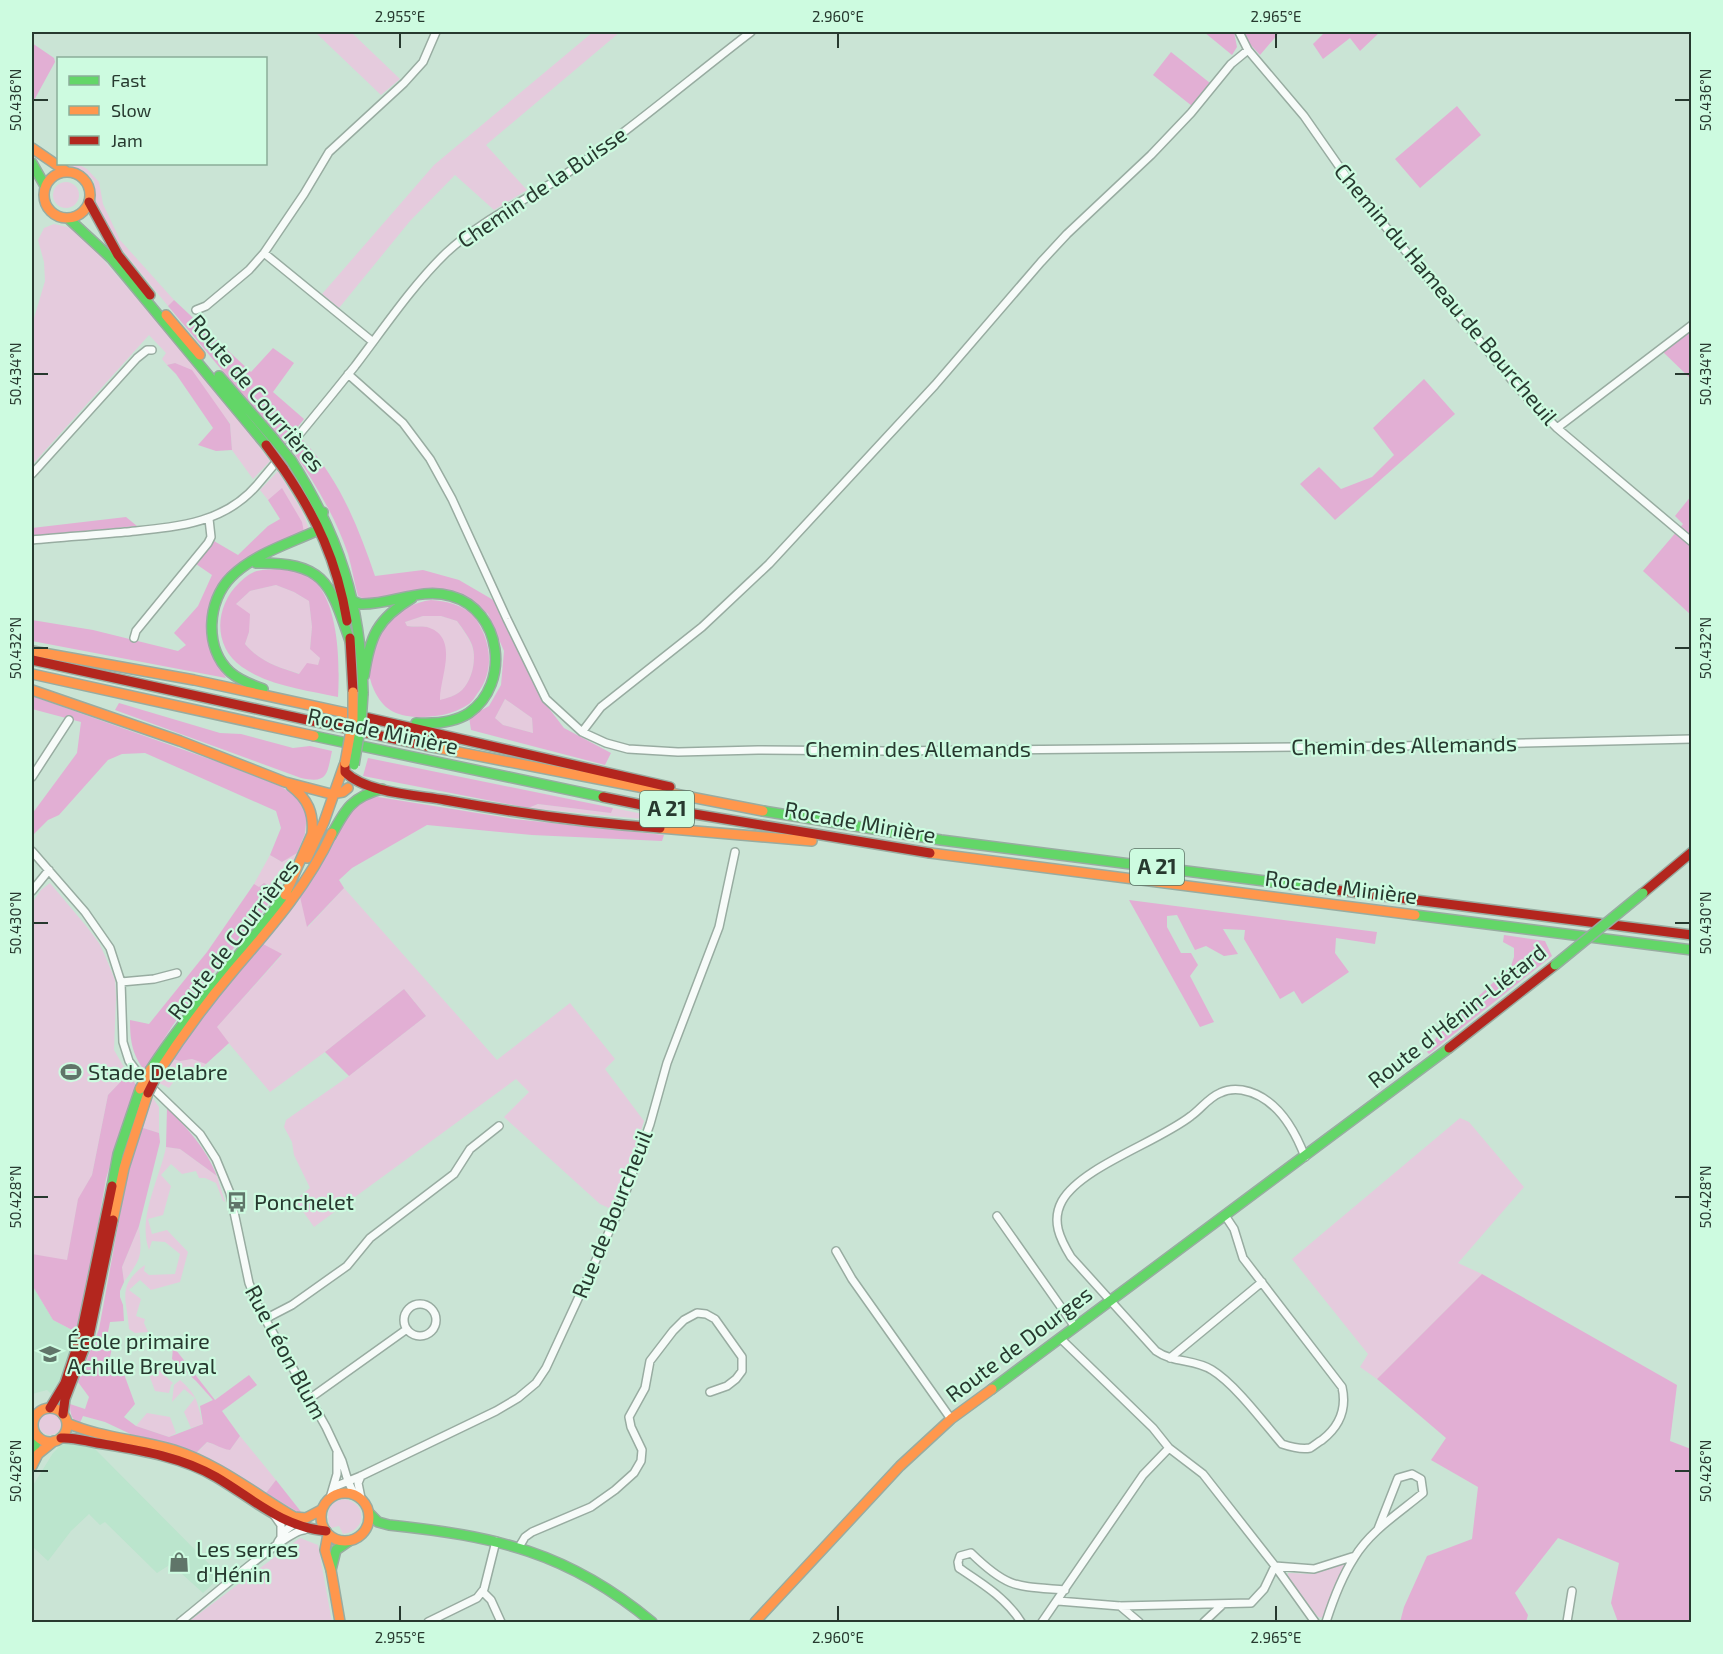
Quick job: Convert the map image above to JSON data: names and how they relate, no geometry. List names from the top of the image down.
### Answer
{
  "streets": {
    "main road": [
      "Route de Courrières",
      "Rocade Minière",
      "A 21",
      "Route d'Hénin-Liétard",
      "Route de Dourges"
    ],
    "street": [
      "Chemin de la Buisse",
      "Chemin du Hameau de Bourcheuil",
      "Chemin des Allemands",
      "Rue de Bourcheuil",
      "Rue Léon Blum"
    ]
  },
  "crossings": [
    ["Chemin de la Buisse", "Chemin des Allemands"],
    ["Route d'Hénin-Liétard", "Route de Dourges"],
    ["Rue de Bourcheuil", "Rue Léon Blum"]
  ],
  "places": {
    "sports": ["Stade Delabre"],
    "bus stop": ["Ponchelet"],
    "school or university": ["École primaire Achille Breuval"],
    "shop": ["Les serres d'Hénin"]
  },
  "legend": ["Fast", "Slow", "Jam"],
  "coordinates": [
    "2.955°E",
    "2.960°E",
    "2.965°E",
    "50.436°N",
    "50.434°N",
    "50.432°N",
    "50.430°N",
    "50.428°N",
    "50.426°N"
  ]
}
